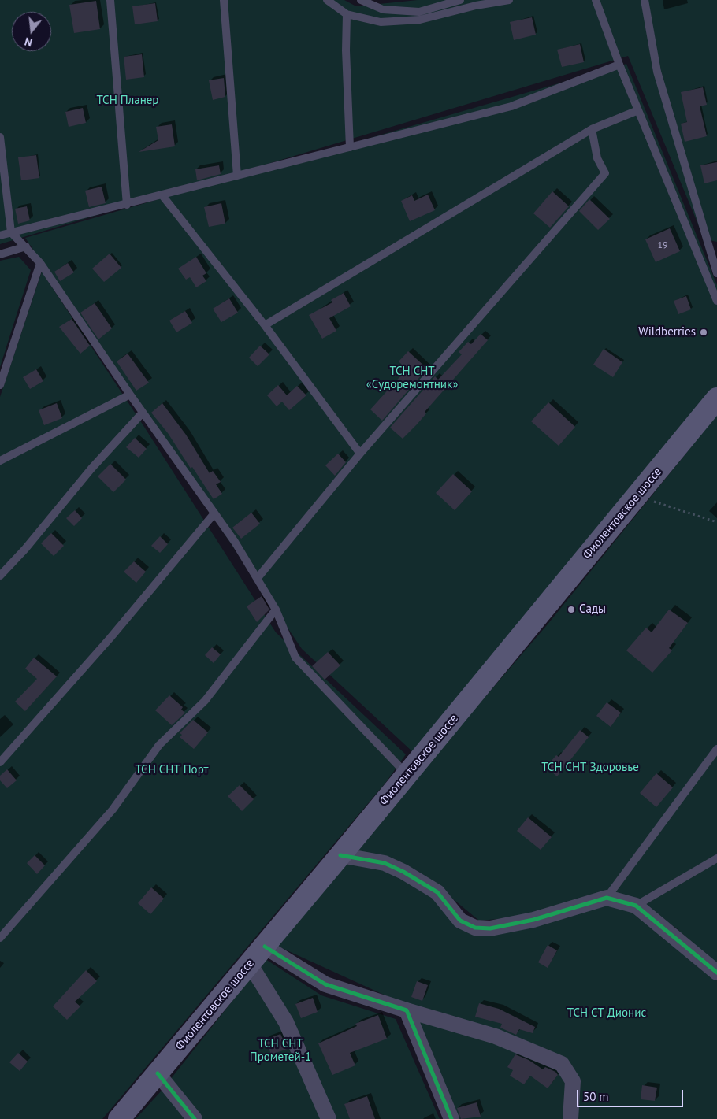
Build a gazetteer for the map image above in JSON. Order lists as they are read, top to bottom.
{
  "streets": {
    "main road": ["Фиолентовское шоссе"]
  },
  "parks": [
    "ТСН Планер",
    "ТСН СНТ «Судоремонтник»",
    "ТСН СНТ Здоровье",
    "ТСН СНТ Порт",
    "ТСН СТ Дионис",
    "ТСН СНТ Прометей-1"
  ],
  "places": ["Wildberries", "Сады"],
  "house_numbers": ["19"],
  "scale_bar": "50 m",
  "north": "bottom"
}
